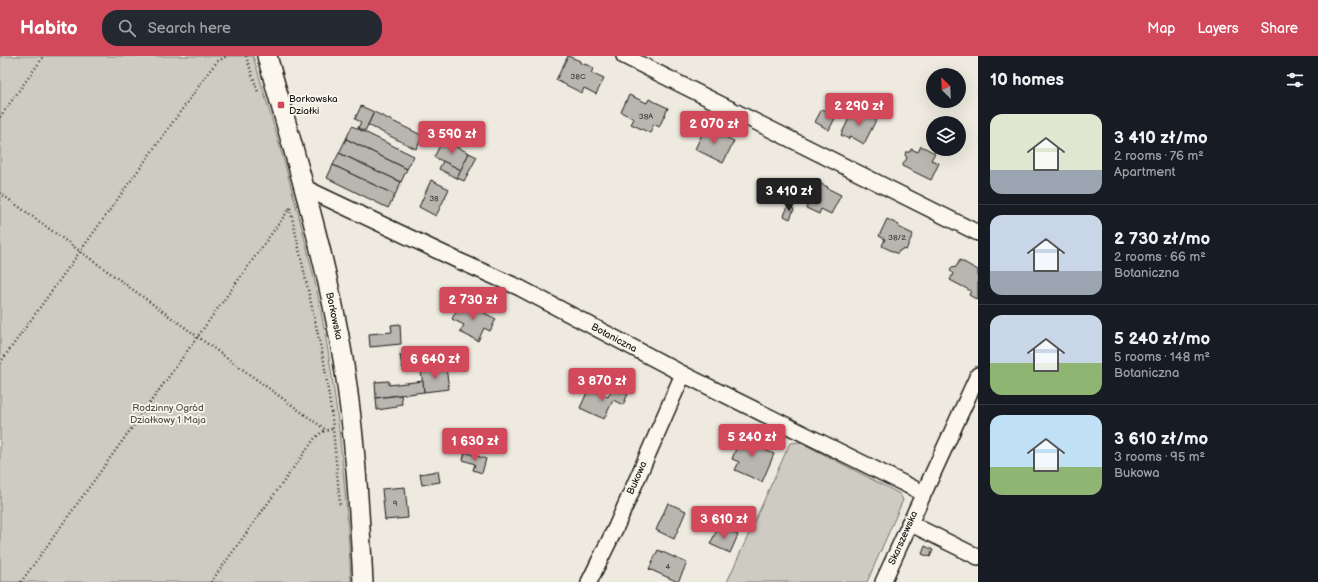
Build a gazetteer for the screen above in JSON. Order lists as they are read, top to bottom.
{
  "streets": {
    "street": [
      "Borkowska",
      "Botaniczna",
      "Bukowa",
      "Skarszewska"
    ]
  },
  "crossings": [
    ["Borkowska", "Botaniczna"],
    ["Botaniczna", "Bukowa"],
    ["Botaniczna", "Skarszewska"]
  ],
  "parks": ["Rodzinny Ogród Działkowy 1 Maja"],
  "places": {
    "transit": ["Borkowska Działki"]
  },
  "house_numbers": [
    "38C",
    "38A",
    "38",
    "38/2",
    "9",
    "4"
  ],
  "north": "top left",
  "page": {
    "header": "Habito",
    "search": "Search here",
    "nav": ["Map", "Layers", "Share"],
    "heading": "10 homes",
    "price": [
      "2 290 zł",
      "2 070 zł",
      "3 590 zł",
      "3 410 zł",
      "2 730 zł",
      "6 640 zł",
      "3 870 zł",
      "5 240 zł",
      "1 630 zł",
      "3 610 zł"
    ],
    "list": [
      {
        "name": "3 410 zł/mo",
        "note": "2 rooms · 76 m² · Apartment"
      },
      {
        "name": "2 730 zł/mo",
        "note": "2 rooms · 66 m² · Botaniczna"
      },
      {
        "name": "5 240 zł/mo",
        "note": "5 rooms · 148 m² · Botaniczna"
      },
      {
        "name": "3 610 zł/mo",
        "note": "3 rooms · 95 m² · Bukowa"
      }
    ]
  }
}
